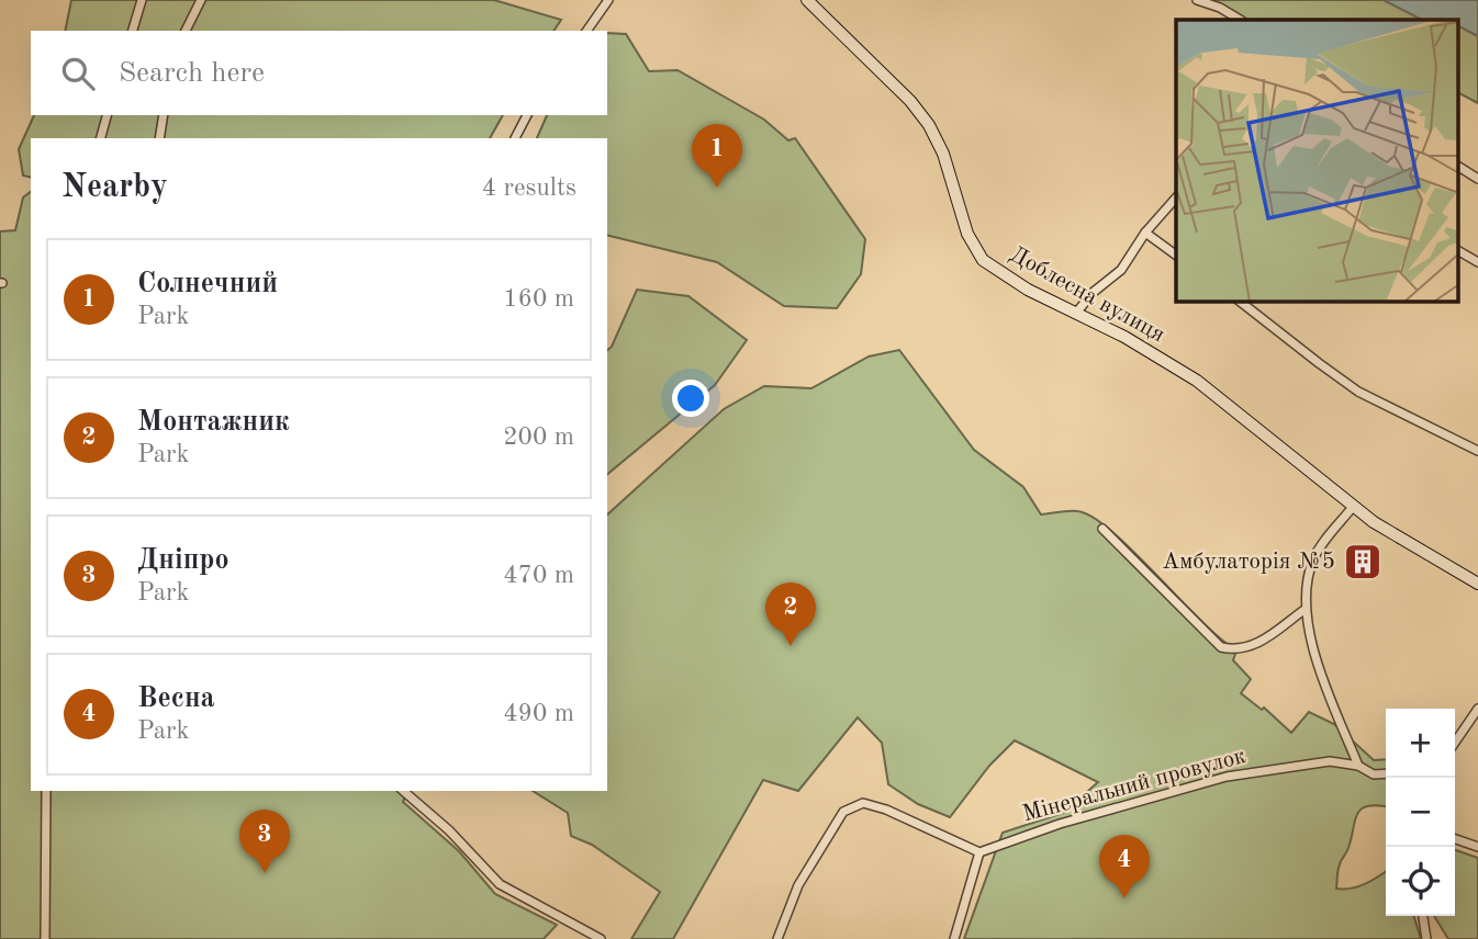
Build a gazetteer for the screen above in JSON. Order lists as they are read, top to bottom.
{
  "streets": {
    "street": ["Доблесна вулиця", "Мінеральний провулок"]
  },
  "places": {
    "building": ["Амбулаторія №5"]
  },
  "page": {
    "search": "Search here",
    "pins": [
      "1",
      "2",
      "3",
      "4"
    ],
    "heading": ["Nearby", "4 results"],
    "list": [
      {
        "mark": "1",
        "name": "Солнечний",
        "note": "Park",
        "value": "160 m"
      },
      {
        "mark": "2",
        "name": "Монтажник",
        "note": "Park",
        "value": "200 m"
      },
      {
        "mark": "3",
        "name": "Дніпро",
        "note": "Park",
        "value": "470 m"
      },
      {
        "mark": "4",
        "name": "Весна",
        "note": "Park",
        "value": "490 m"
      }
    ],
    "map_buttons": ["+", "−"]
  }
}
